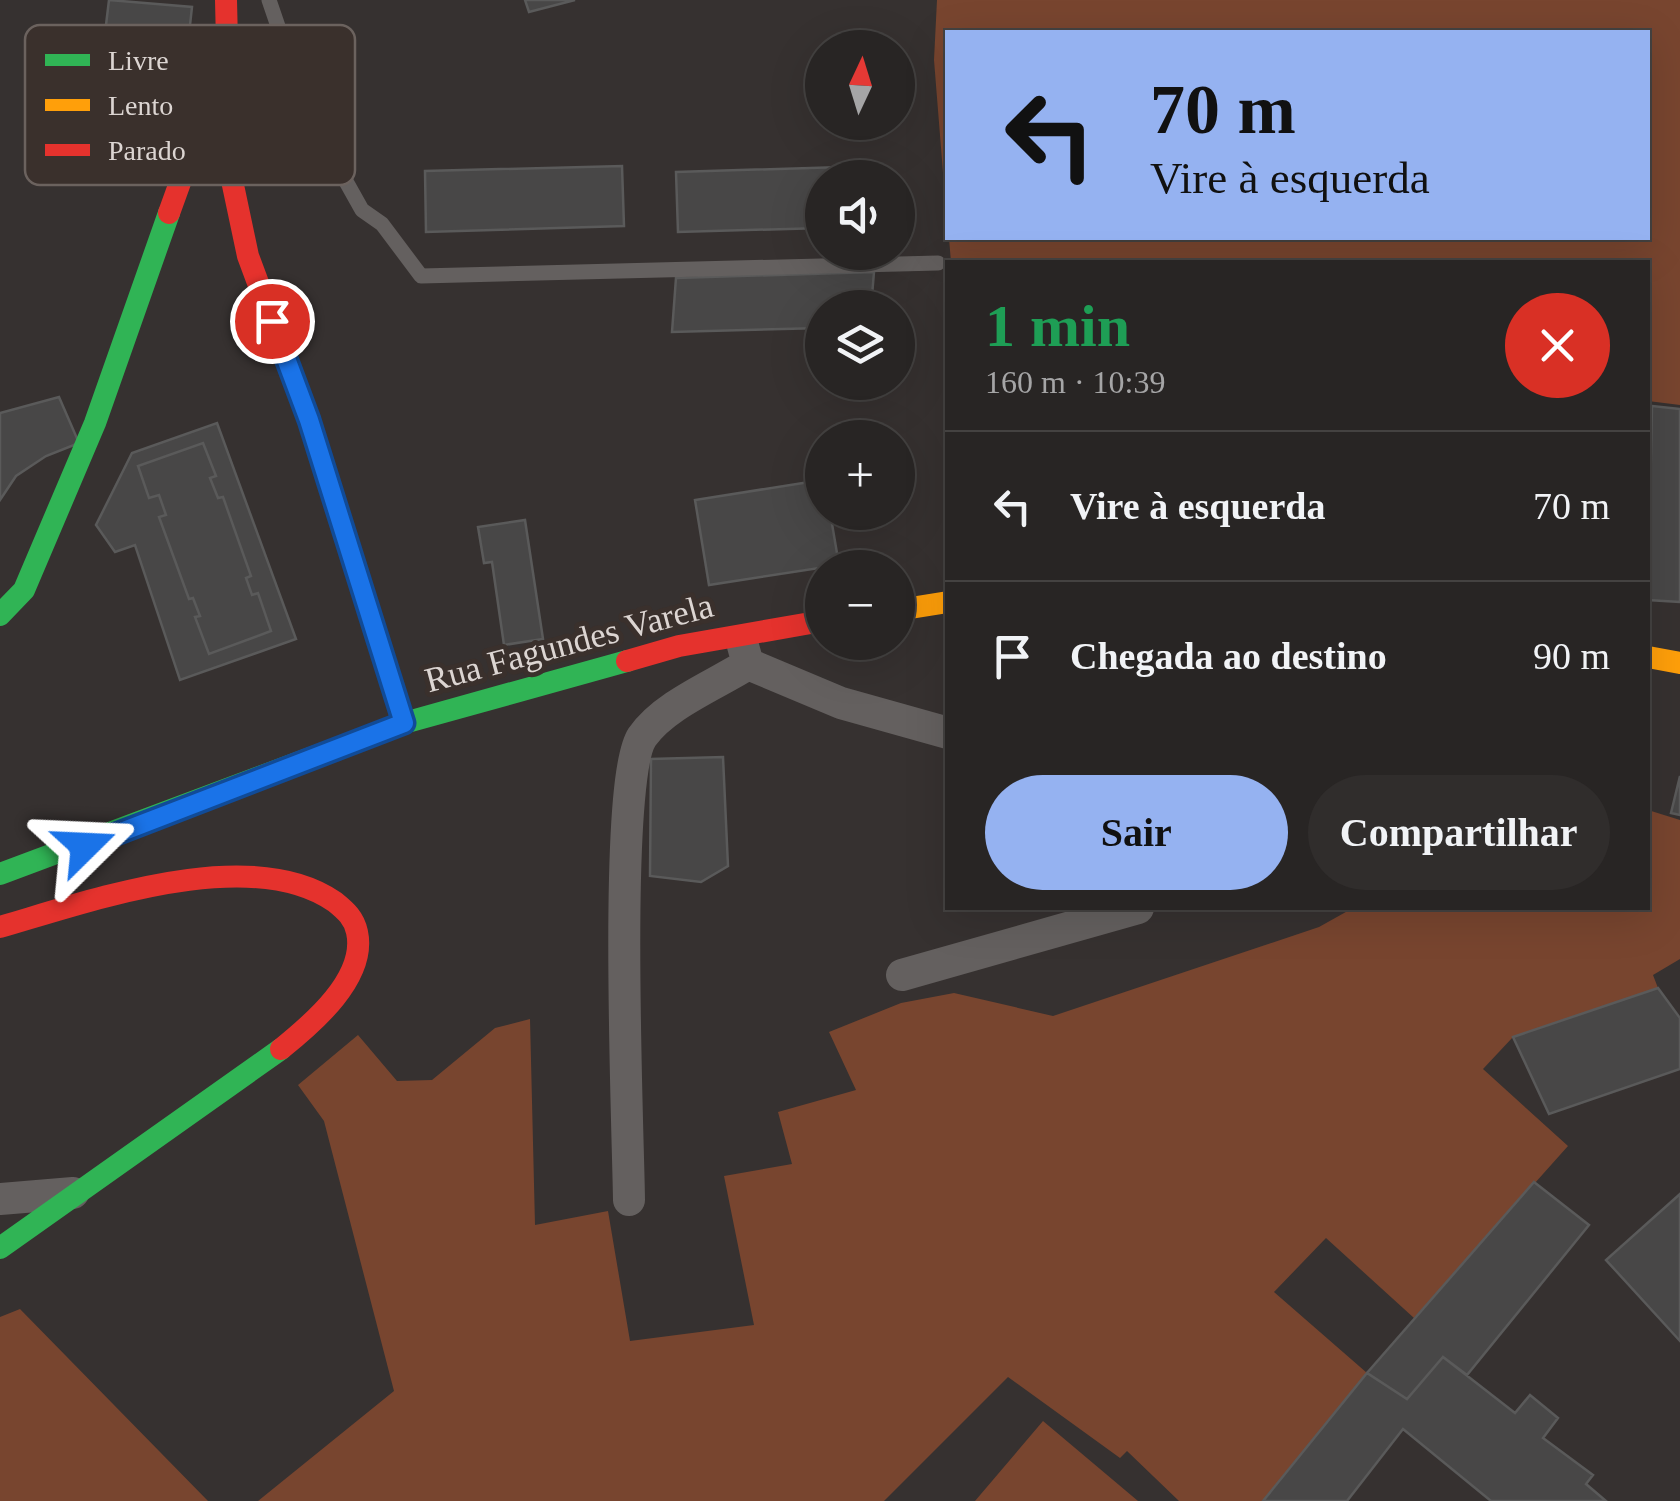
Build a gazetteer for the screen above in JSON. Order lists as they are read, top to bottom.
{
  "streets": {
    "street": ["Rua Fagundes Varela"]
  },
  "legend": ["Livre", "Lento", "Parado"],
  "north": "top",
  "page": {
    "map_buttons": ["+", "−"],
    "turn": ["70 m", "Vire à esquerda"],
    "heading": ["1 min", "160 m · 10:39"],
    "list": [
      {
        "name": "Vire à esquerda",
        "value": "70 m"
      },
      {
        "name": "Chegada ao destino",
        "value": "90 m"
      }
    ],
    "buttons": ["Sair", "Compartilhar"]
  }
}
